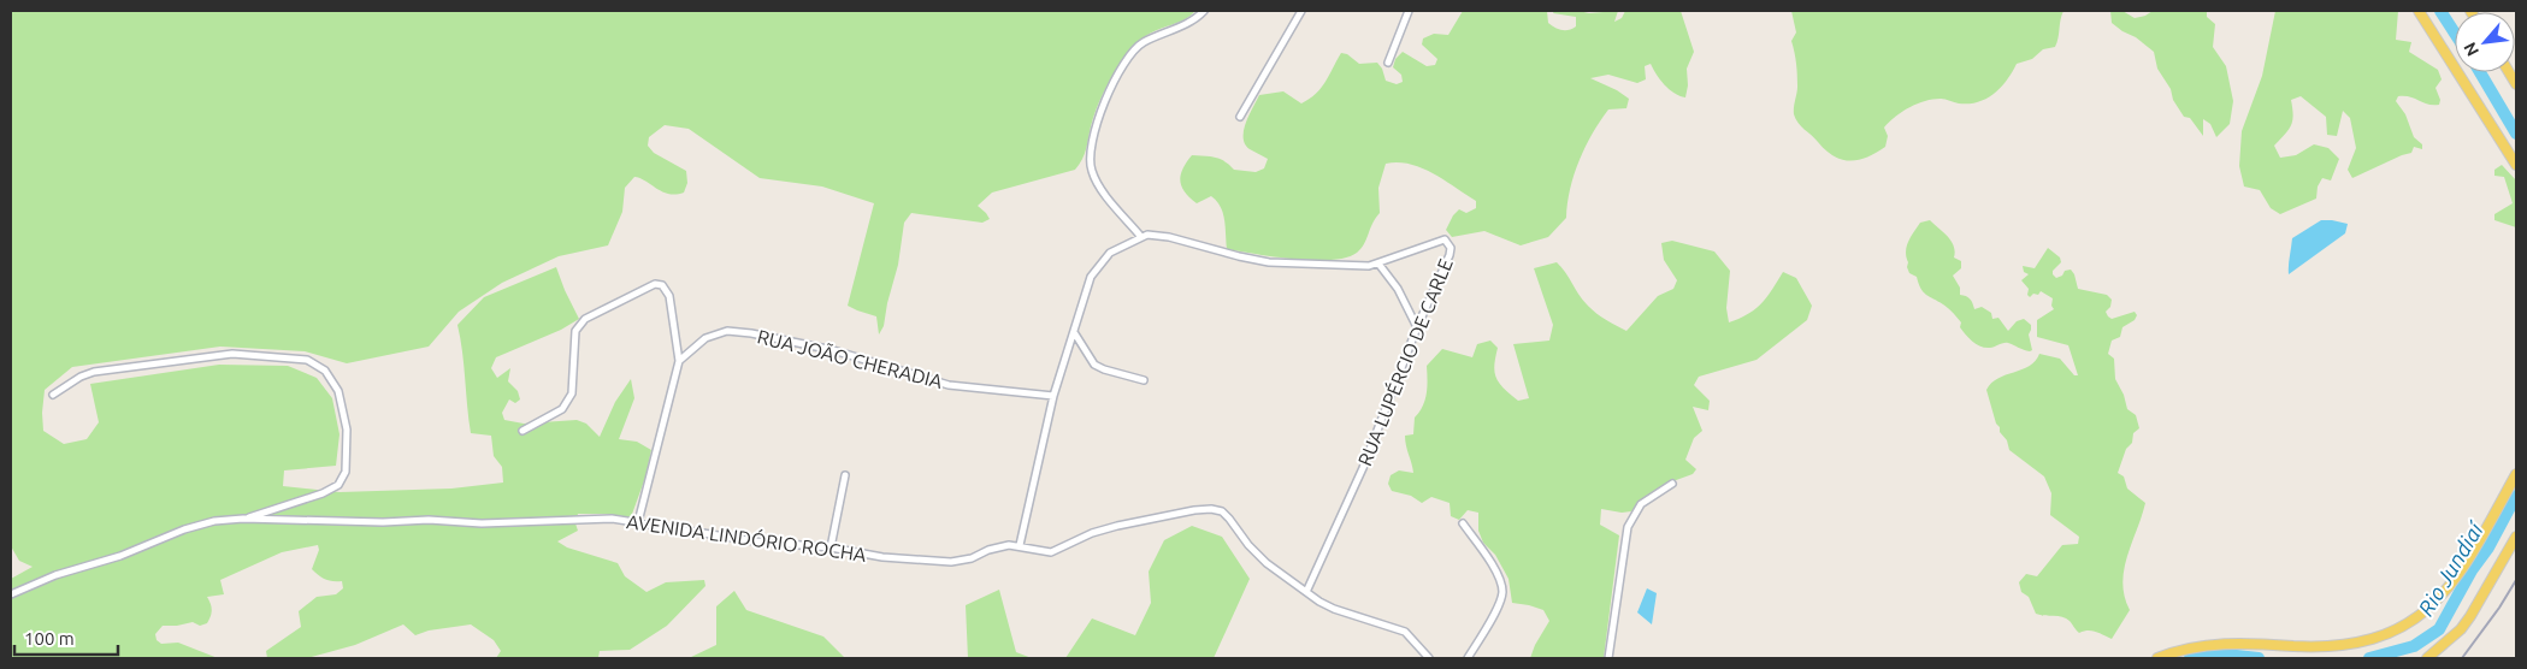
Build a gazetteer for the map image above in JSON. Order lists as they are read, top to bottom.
{
  "streets": {
    "street": ["RUA JOÃO CHERADIA", "RUA LUPÉRCIO DE CARLE", "AVENIDA LINDÓRIO ROCHA"]
  },
  "crossings": [
    ["RUA JOÃO CHERADIA", "RUA LUPÉRCIO DE CARLE"],
    ["RUA LUPÉRCIO DE CARLE", "AVENIDA LINDÓRIO ROCHA"]
  ],
  "water": ["Rio Jundiaí"],
  "scale_bar": "100 m",
  "north": "bottom left"
}
